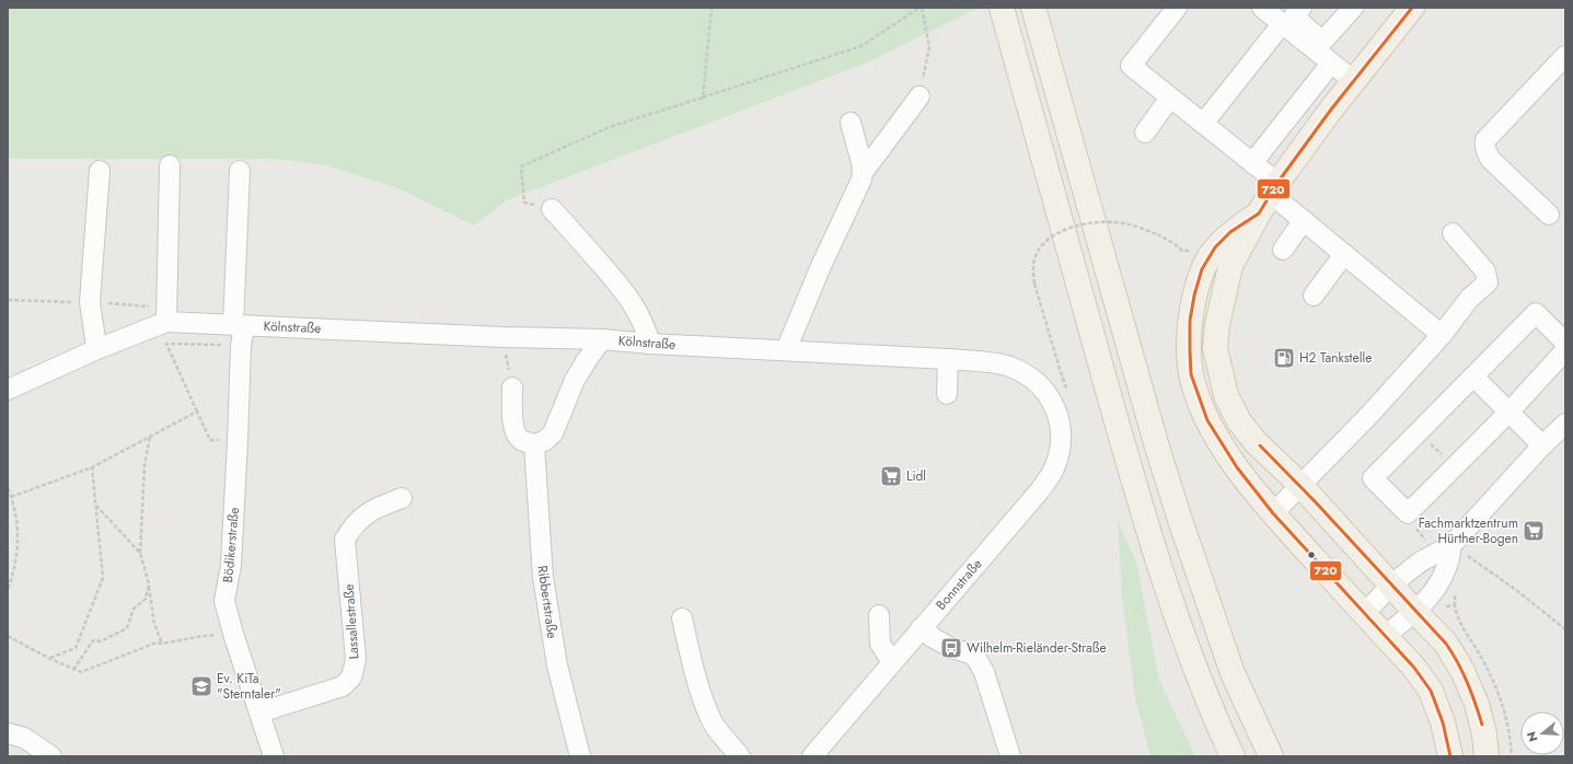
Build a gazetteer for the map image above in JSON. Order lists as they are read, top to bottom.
{
  "streets": {
    "street": [
      "Kölnstraße",
      "Bödikerstraße",
      "Bonnstraße",
      "Ribbertstraße",
      "Lassallestraße"
    ]
  },
  "crossings": [
    ["Kölnstraße", "Bödikerstraße"],
    ["Kölnstraße", "Bonnstraße"],
    ["Bödikerstraße", "Lassallestraße"]
  ],
  "places": {
    "fuel station": ["H2 Tankstelle"],
    "supermarket": ["Lidl", "Fachmarktzentrum Hürther-Bogen"],
    "bus stop": ["Wilhelm-Rieländer-Straße"],
    "school or university": ["Ev. KiTa \"Sterntaler\""]
  },
  "lines": ["transit line 720"],
  "north": "left"
}
